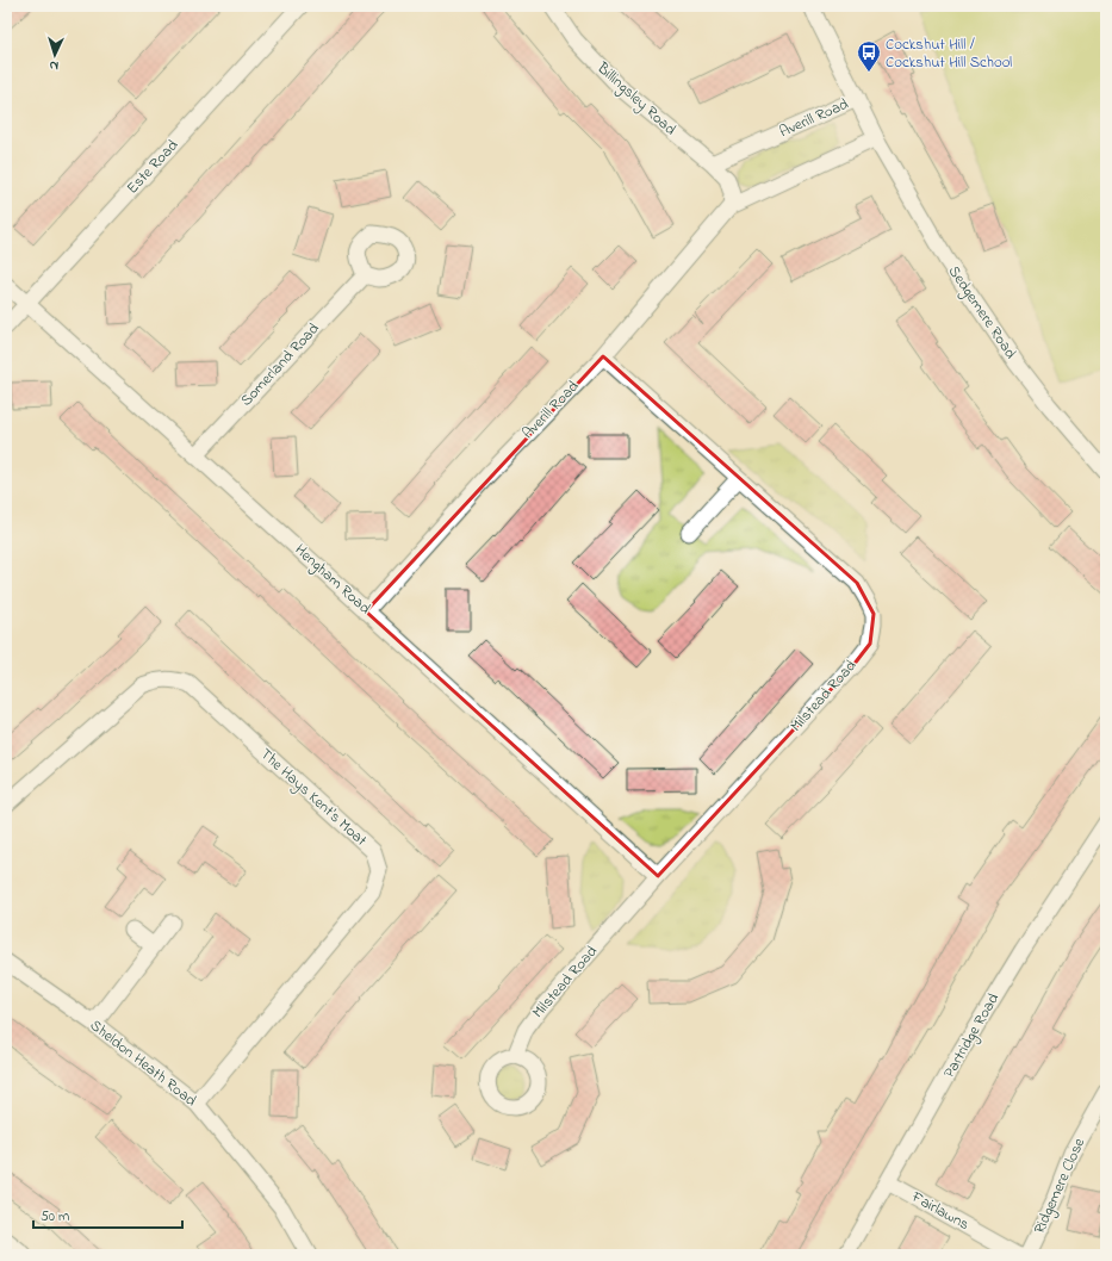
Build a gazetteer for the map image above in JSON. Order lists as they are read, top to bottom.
{
  "streets": {
    "street": [
      "Billingsley Road",
      "Averill Road",
      "Este Road",
      "Sedgemere Road",
      "Somerland Road",
      "Hengham Road",
      "Milstead Road",
      "The Hays Kent's Moat",
      "Partridge Road",
      "Sheldon Heath Road",
      "Ridgemere Close",
      "Fairlawns"
    ]
  },
  "crossings": [
    ["Billingsley Road", "Averill Road"],
    ["Averill Road", "Sedgemere Road"],
    ["Averill Road", "Hengham Road"],
    ["Averill Road", "Milstead Road"],
    ["Este Road", "Hengham Road"],
    ["Somerland Road", "Hengham Road"],
    ["Hengham Road", "Milstead Road"],
    ["The Hays Kent's Moat", "Sheldon Heath Road"],
    ["Partridge Road", "Fairlawns"]
  ],
  "places": {
    "bus stop": ["Cockshut Hill / Cockshut Hill School"]
  },
  "scale_bar": "50 m",
  "north": "bottom"
}
